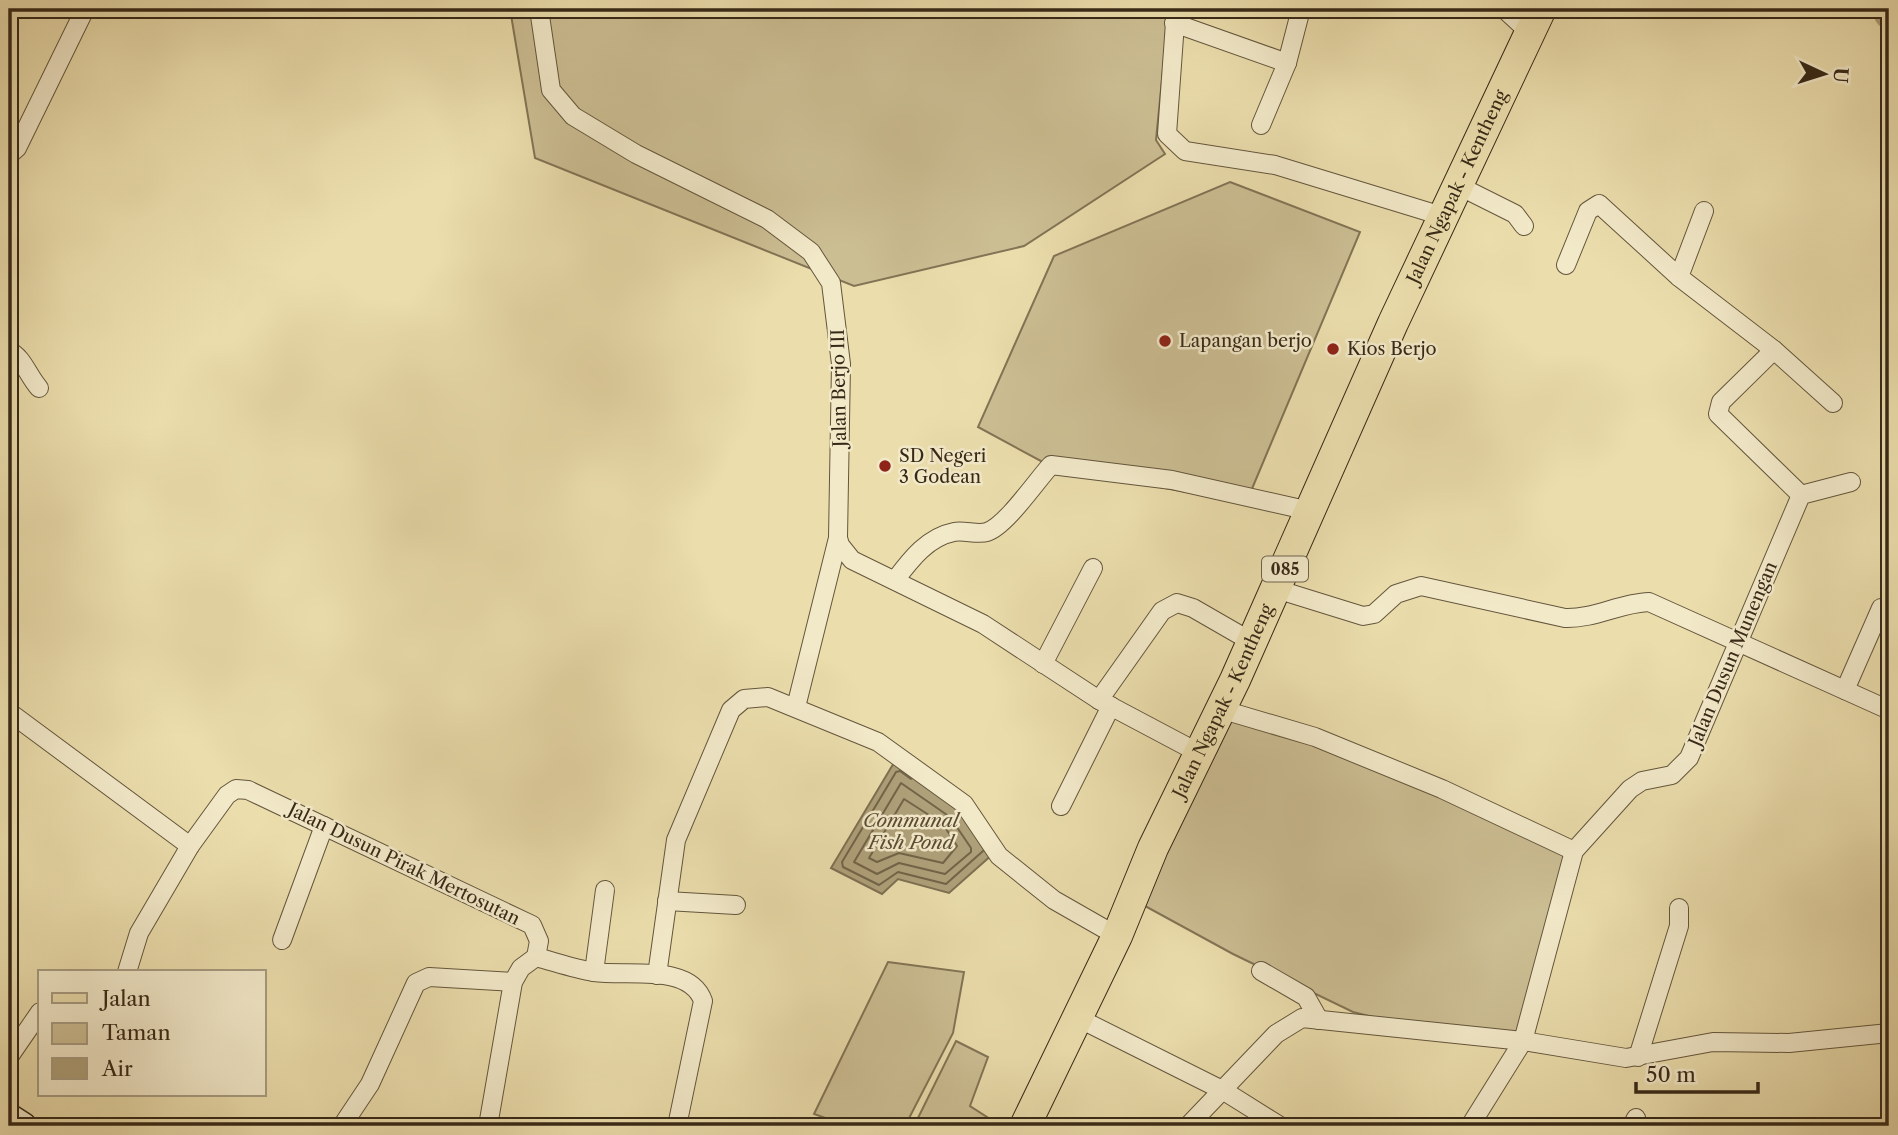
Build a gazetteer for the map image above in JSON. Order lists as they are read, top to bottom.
{
  "streets": {
    "main road": ["Jalan Ngapak - Kentheng", "085"],
    "street": ["Jalan Berjo III", "Jalan Dusun Munengan", "Jalan Dusun Pirak Mertosutan"]
  },
  "water": ["Communal Fish Pond"],
  "places": ["Lapangan berjo", "Kios Berjo", "SD Negeri 3 Godean"],
  "legend": ["Jalan", "Taman", "Air"],
  "scale_bar": "50 m",
  "north": "right"
}
